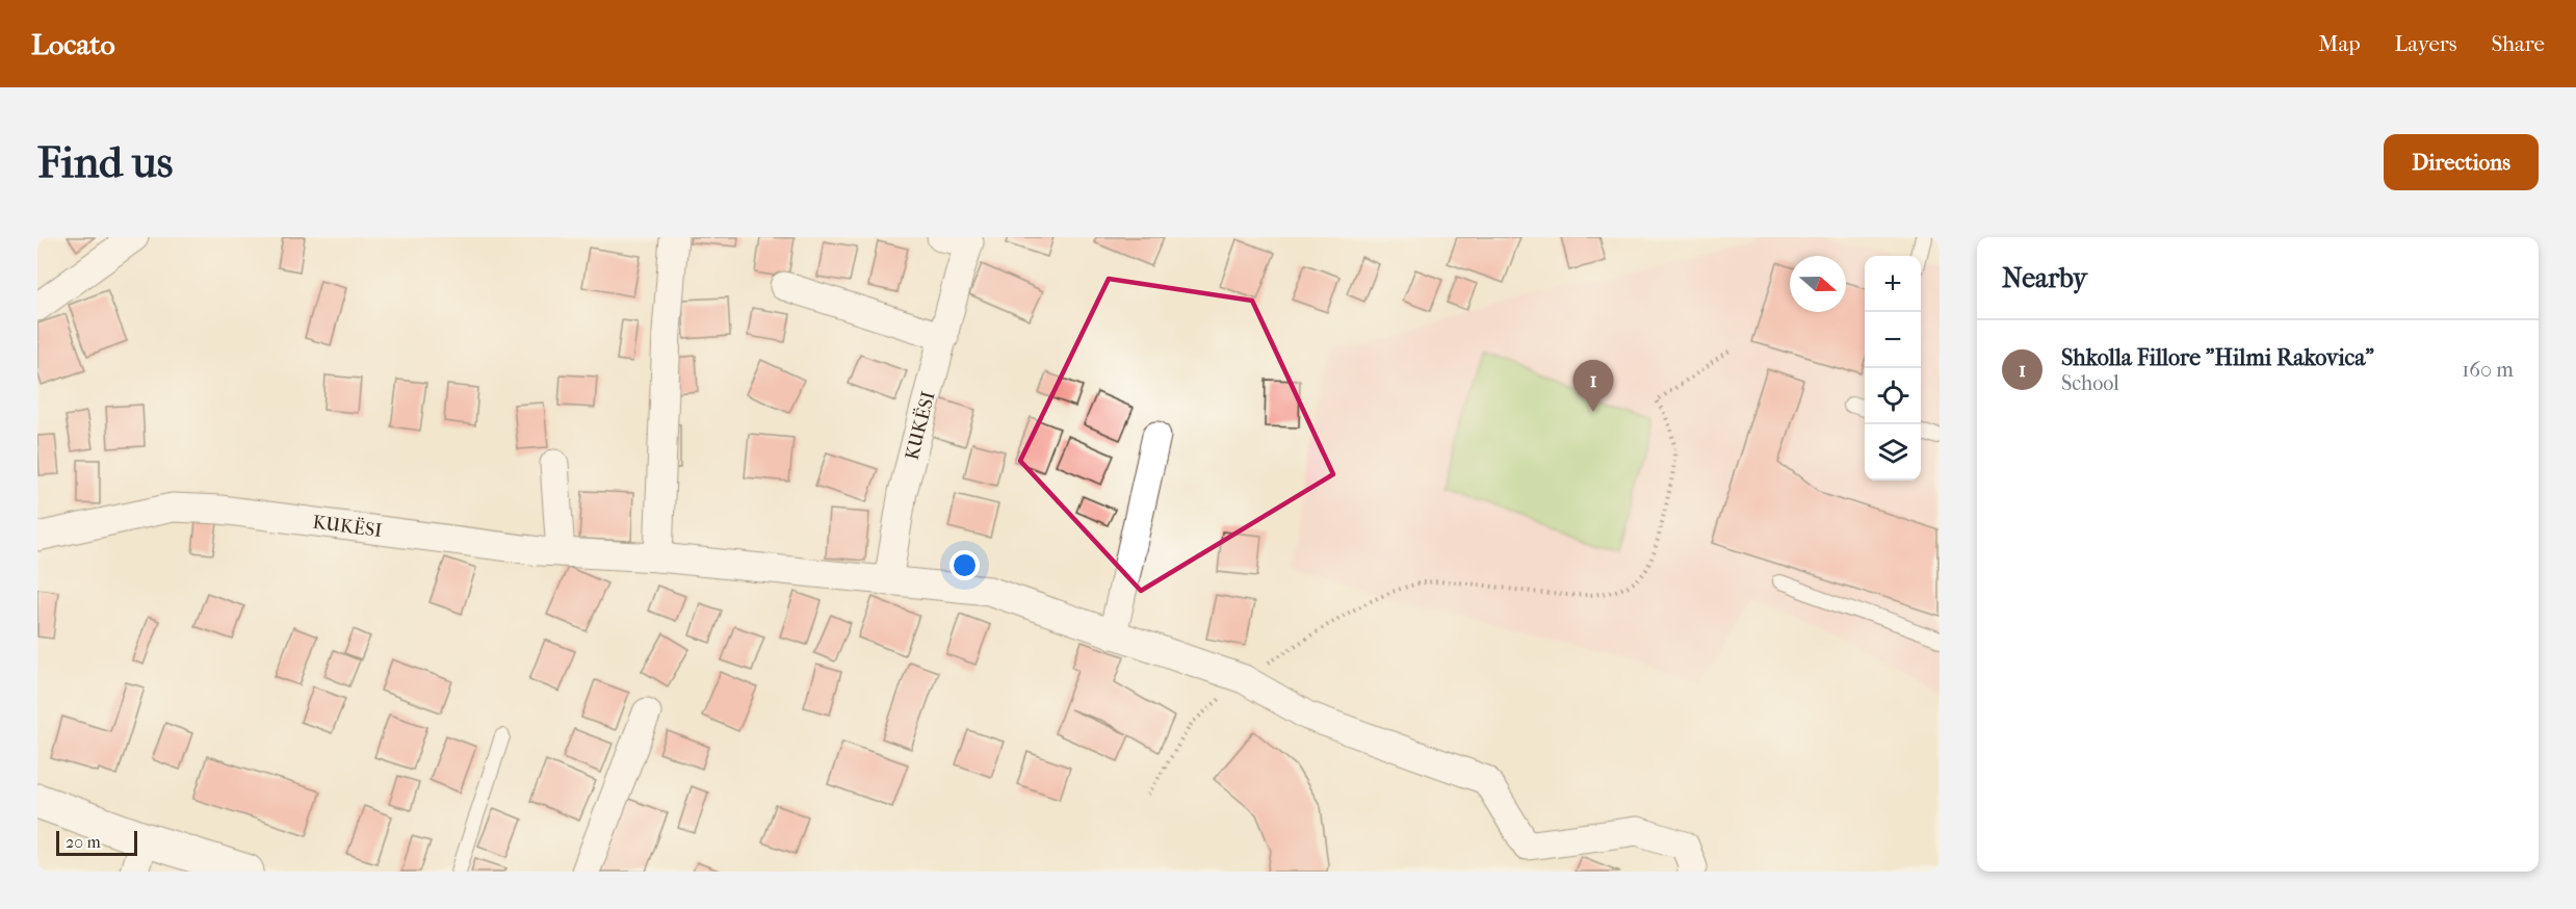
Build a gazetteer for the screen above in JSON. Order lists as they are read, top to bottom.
{
  "streets": {
    "street": ["KUKËSI"]
  },
  "scale_bar": "20 m",
  "north": "right",
  "page": {
    "header": "Locato",
    "nav": ["Map", "Layers", "Share"],
    "buttons": "Directions",
    "title": "Find us",
    "heading": "Nearby",
    "map_buttons": ["+", "−"],
    "list": [
      {
        "mark": "1",
        "name": "Shkolla Fillore \"Hilmi Rakovica\"",
        "note": "School",
        "value": "160 m"
      }
    ],
    "pins": "1",
    "scale": "20 m"
  }
}
